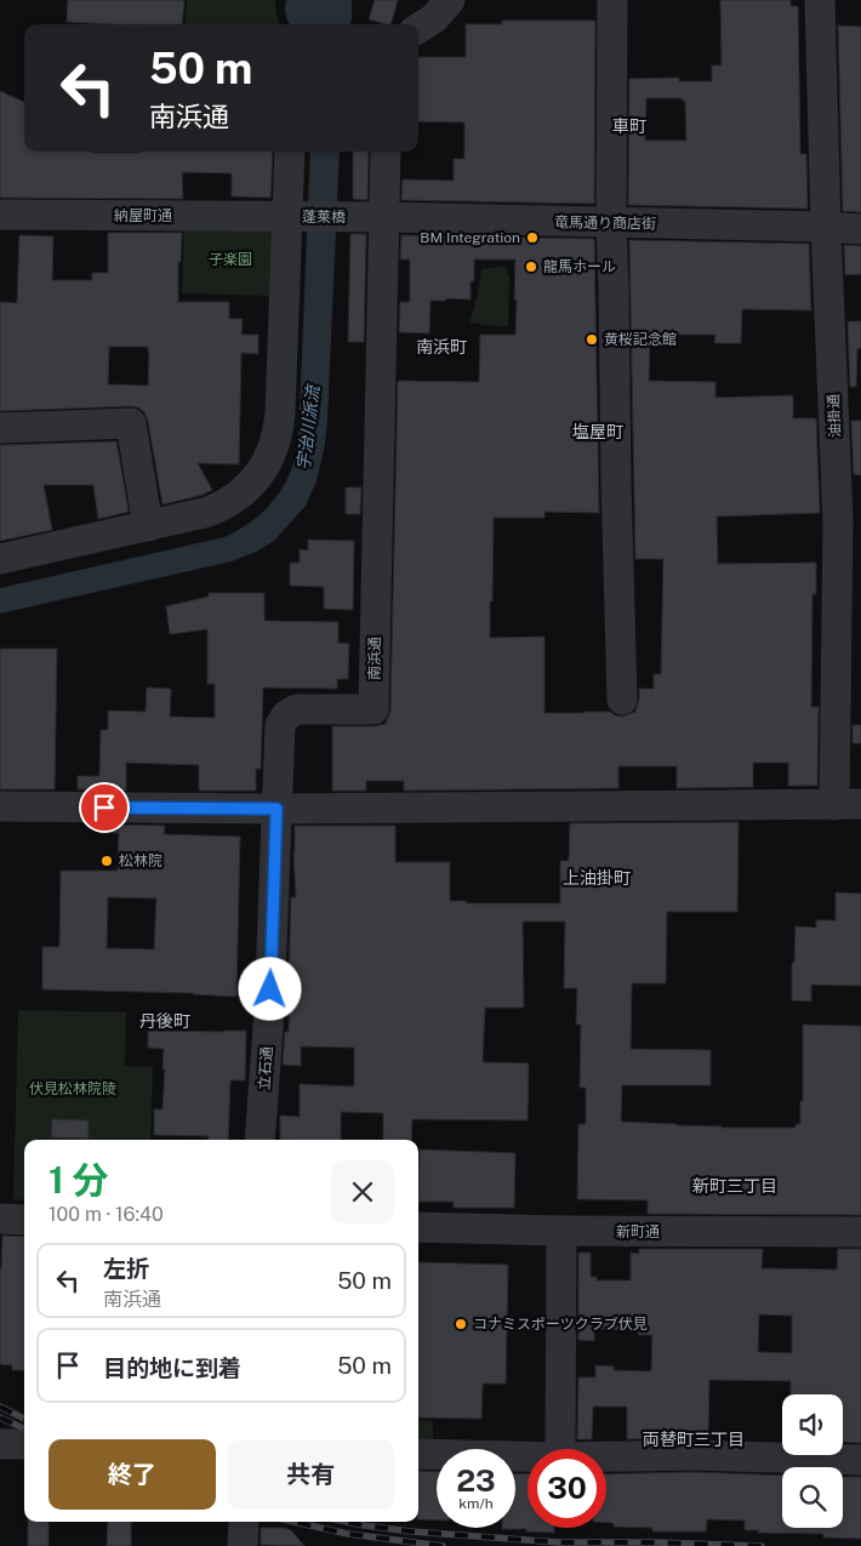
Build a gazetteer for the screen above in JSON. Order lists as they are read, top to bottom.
{
  "streets": {
    "street": [
      "納屋町通",
      "蓬莱橋",
      "竜馬通り商店街",
      "油掛通",
      "南浜通",
      "立石通",
      "新町通"
    ]
  },
  "crossings": [
    ["納屋町通", "蓬莱橋"],
    ["蓬莱橋", "竜馬通り商店街"],
    ["蓬莱橋", "南浜通"],
    ["竜馬通り商店街", "油掛通"],
    ["竜馬通り商店街", "南浜通"],
    ["南浜通", "立石通"]
  ],
  "districts": [
    "車町",
    "南浜町",
    "塩屋町",
    "上油掛町",
    "丹後町",
    "新町三丁目",
    "両替町三丁目"
  ],
  "water": ["宇治川派流"],
  "parks": ["子楽園", "伏見松林院陵"],
  "places": [
    "BM Integration",
    "龍馬ホール",
    "黄桜記念館",
    "松林院",
    "コナミスポーツクラブ伏見"
  ],
  "page": {
    "turn": ["50 m", "南浜通"],
    "heading": ["1 分", "100 m · 16:40"],
    "list": [
      {
        "name": "左折",
        "note": "南浜通",
        "value": "50 m"
      },
      {
        "name": "目的地に到着",
        "value": "50 m"
      }
    ],
    "buttons": ["終了", "共有"],
    "speed": "23 km/h",
    "limit": "30"
  }
}
